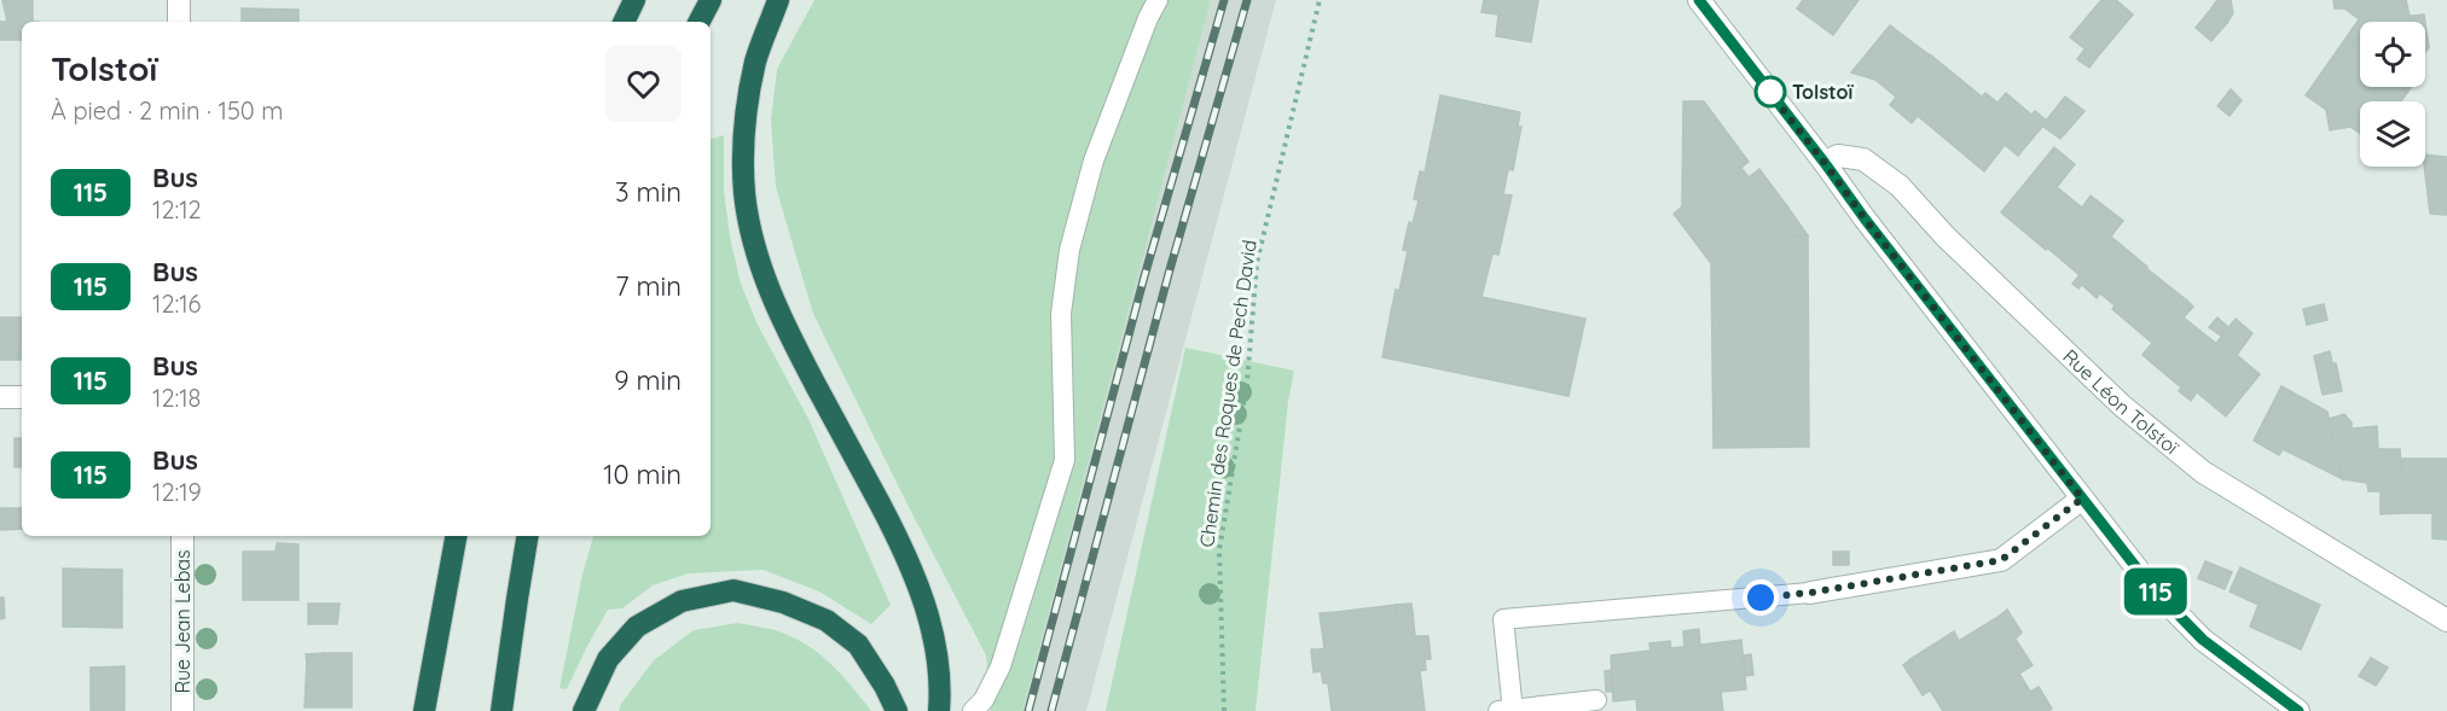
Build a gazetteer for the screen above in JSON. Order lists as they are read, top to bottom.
{
  "streets": {
    "street": ["Rue Léon Tolstoï", "Rue Jean Lebas"],
    "path": ["Chemin des Roques de Pech David"]
  },
  "places": ["Tolstoï"],
  "lines": ["bus line 115"],
  "page": {
    "on_map": "115",
    "heading": ["Tolstoï", "À pied · 2 min · 150 m"],
    "list": [
      {
        "mark": "115",
        "name": "Bus",
        "note": "12:12",
        "value": "3 min"
      },
      {
        "mark": "115",
        "name": "Bus",
        "note": "12:16",
        "value": "7 min"
      },
      {
        "mark": "115",
        "name": "Bus",
        "note": "12:18",
        "value": "9 min"
      },
      {
        "mark": "115",
        "name": "Bus",
        "note": "12:19",
        "value": "10 min"
      }
    ]
  }
}
